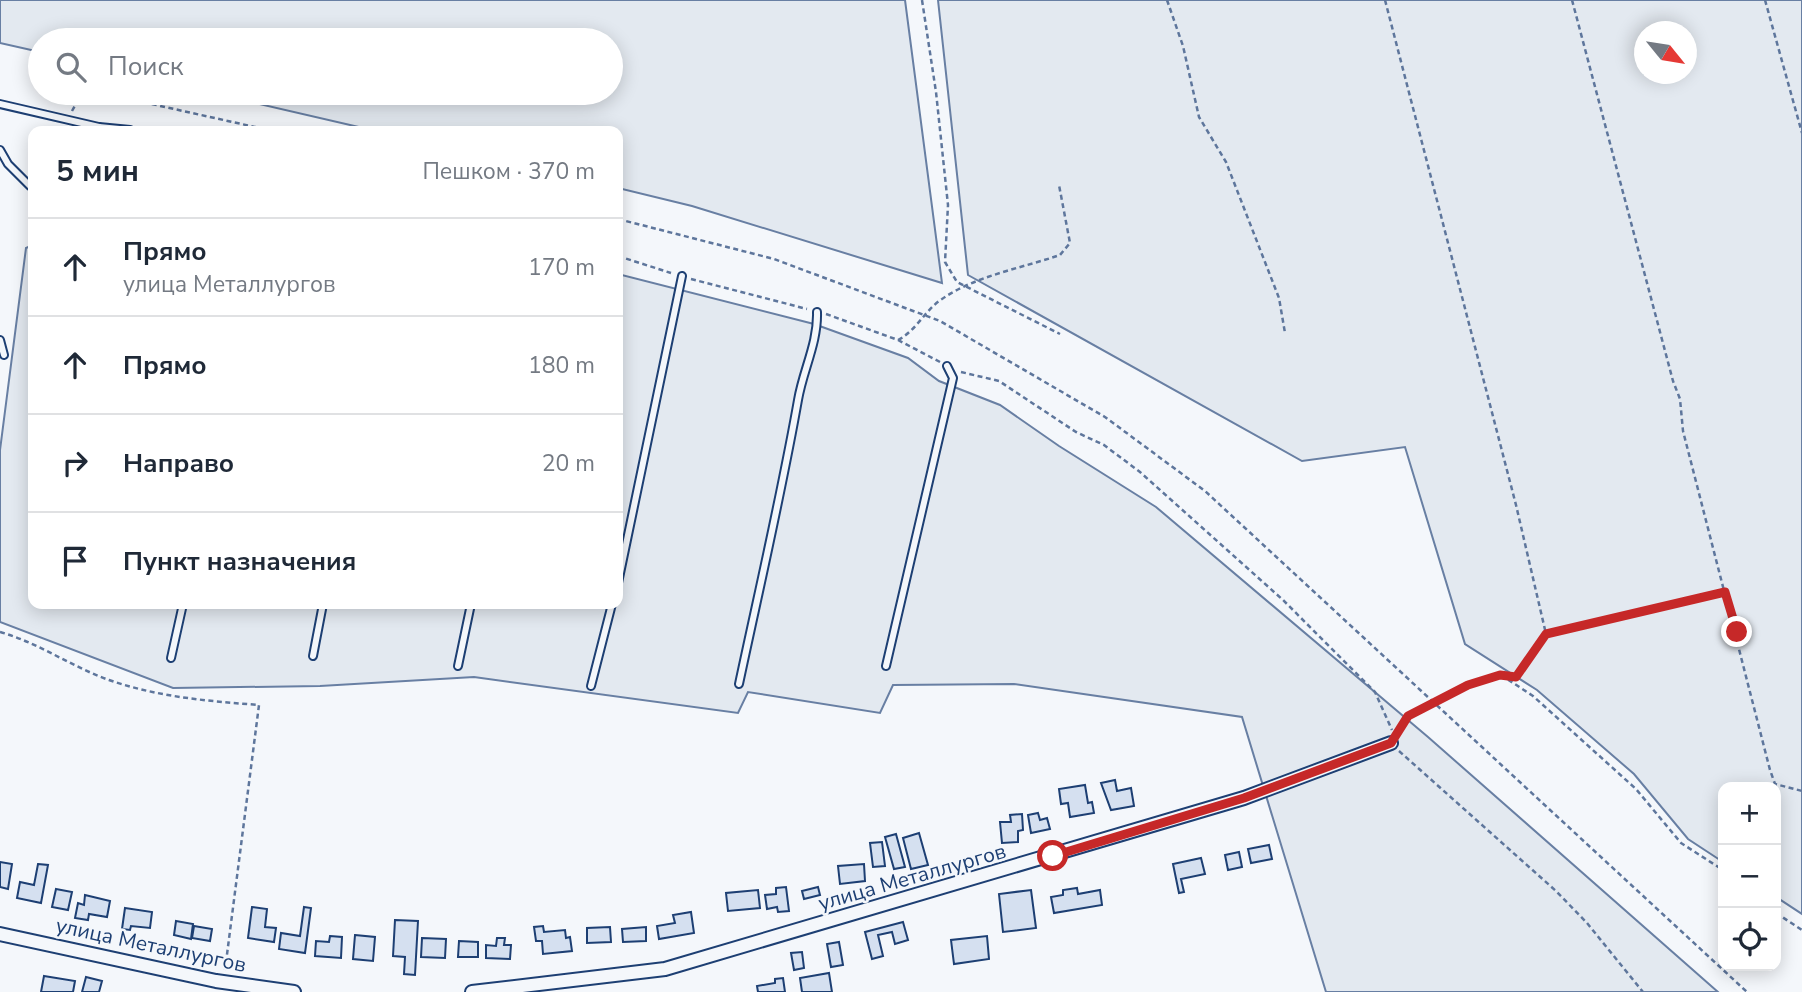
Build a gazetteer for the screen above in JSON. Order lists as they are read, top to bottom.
{
  "streets": {
    "street": ["улица Металлургов"]
  },
  "north": "bottom right",
  "page": {
    "search": "Поиск",
    "heading": ["5 мин", "Пешком · 370 m"],
    "list": [
      ["Прямо", "улица Металлургов", "170 m"],
      ["Прямо", "180 m"],
      ["Направо", "20 m"],
      "Пункт назначения"
    ],
    "map_buttons": ["+", "−"]
  }
}
